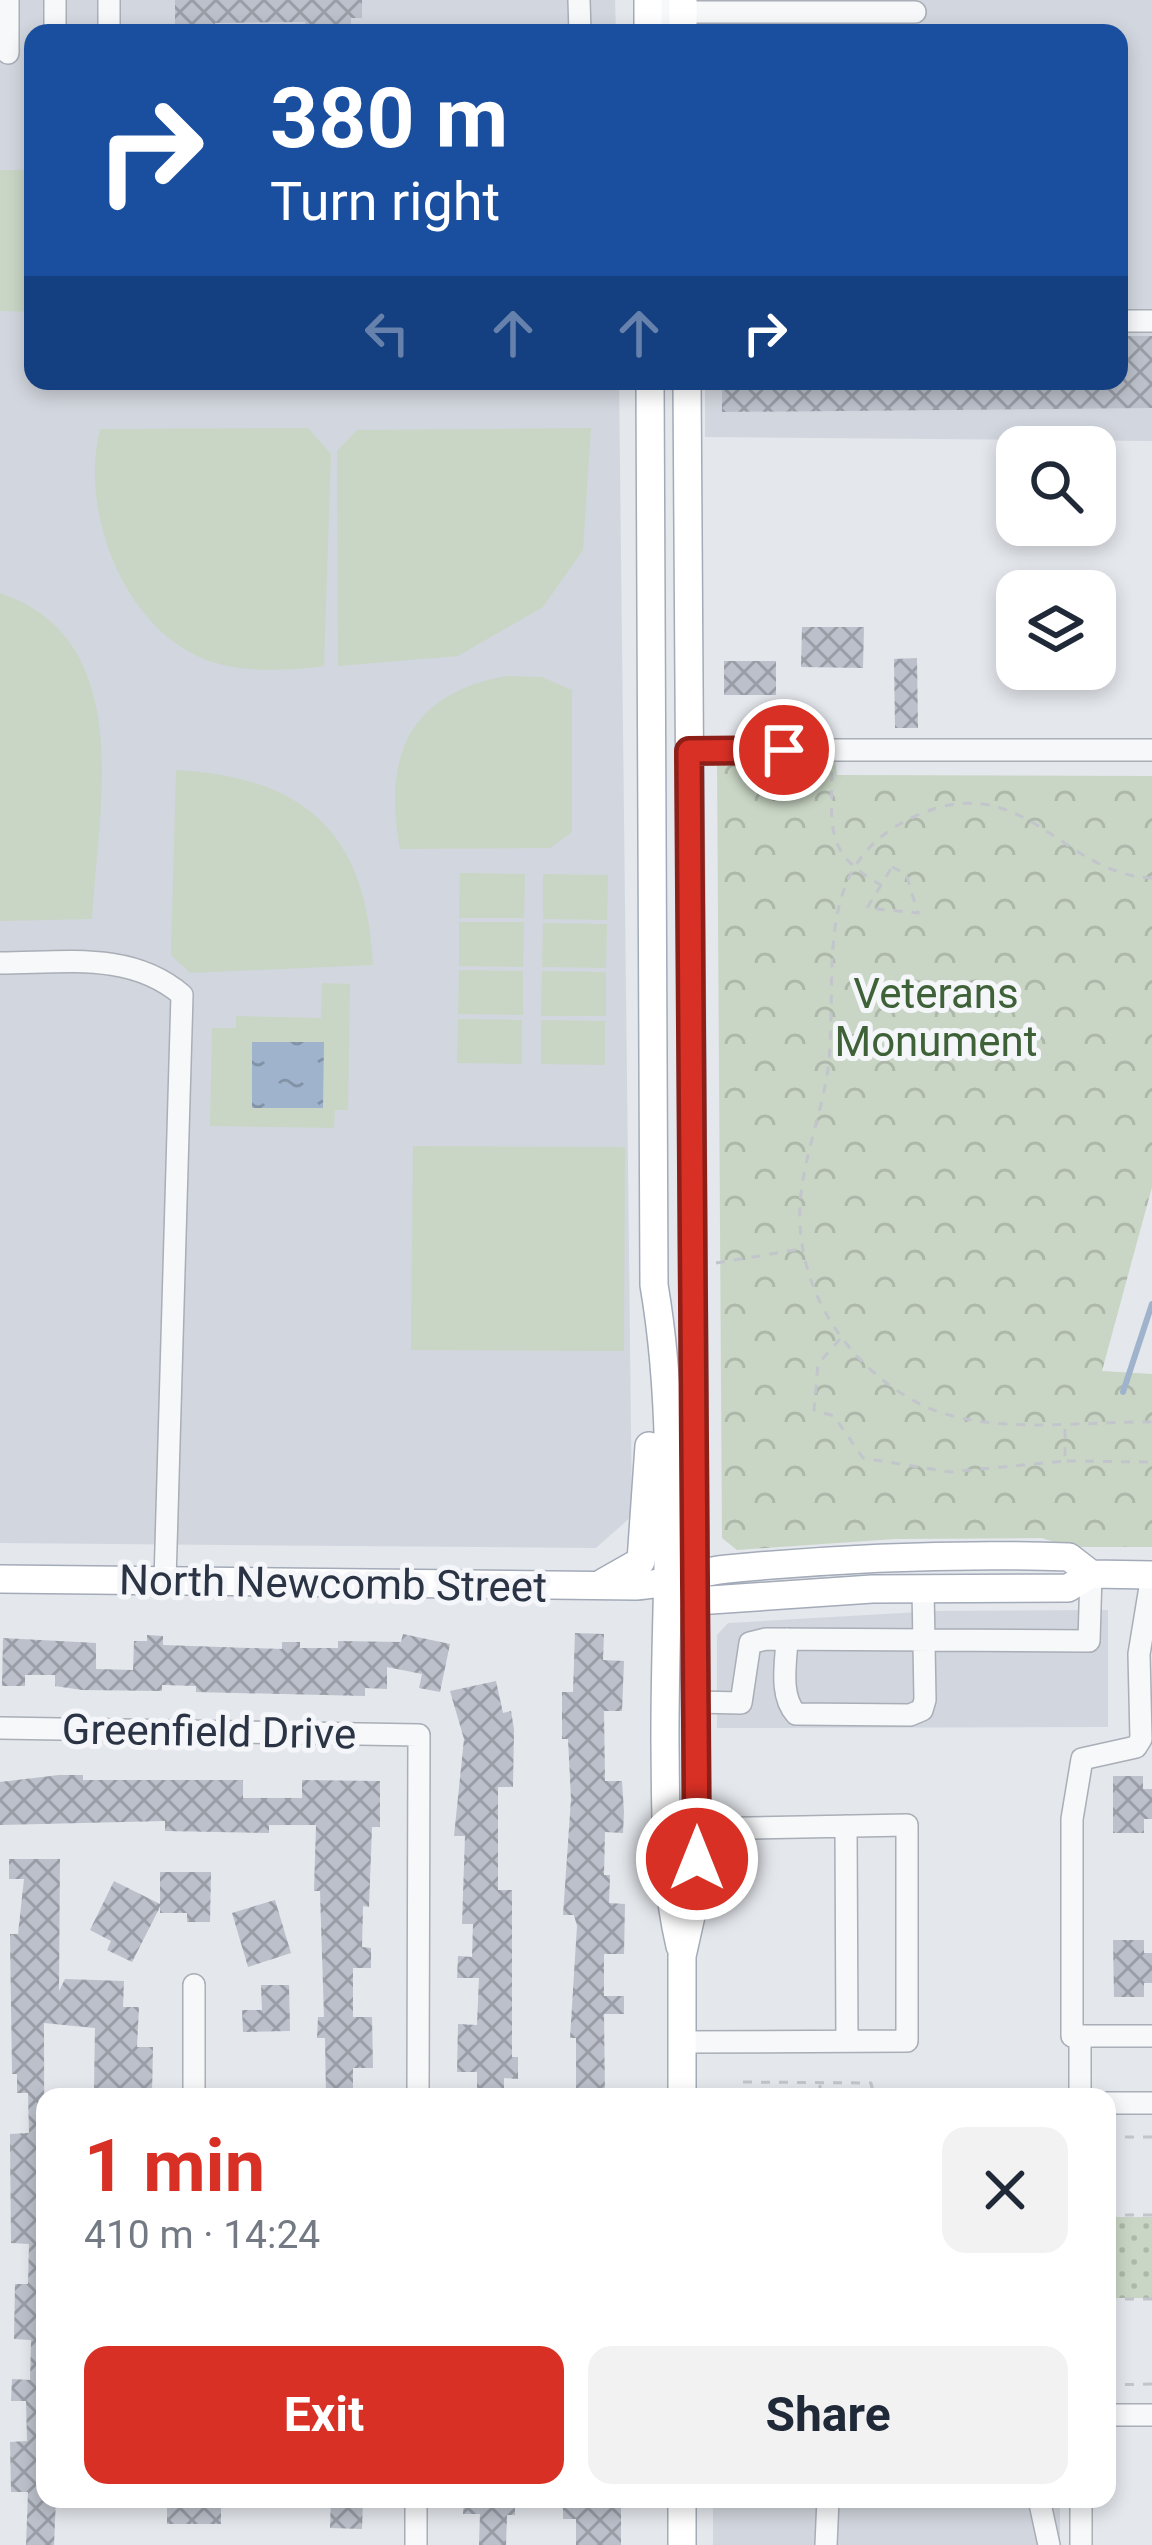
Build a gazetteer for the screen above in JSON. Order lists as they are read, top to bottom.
{
  "streets": {
    "main road": ["North Newcomb Street"],
    "street": ["Greenfield Drive"]
  },
  "parks": ["Veterans Monument"],
  "page": {
    "turn": ["380 m", "Turn right"],
    "heading": ["1 min", "410 m · 14:24"],
    "buttons": ["Exit", "Share"]
  }
}
